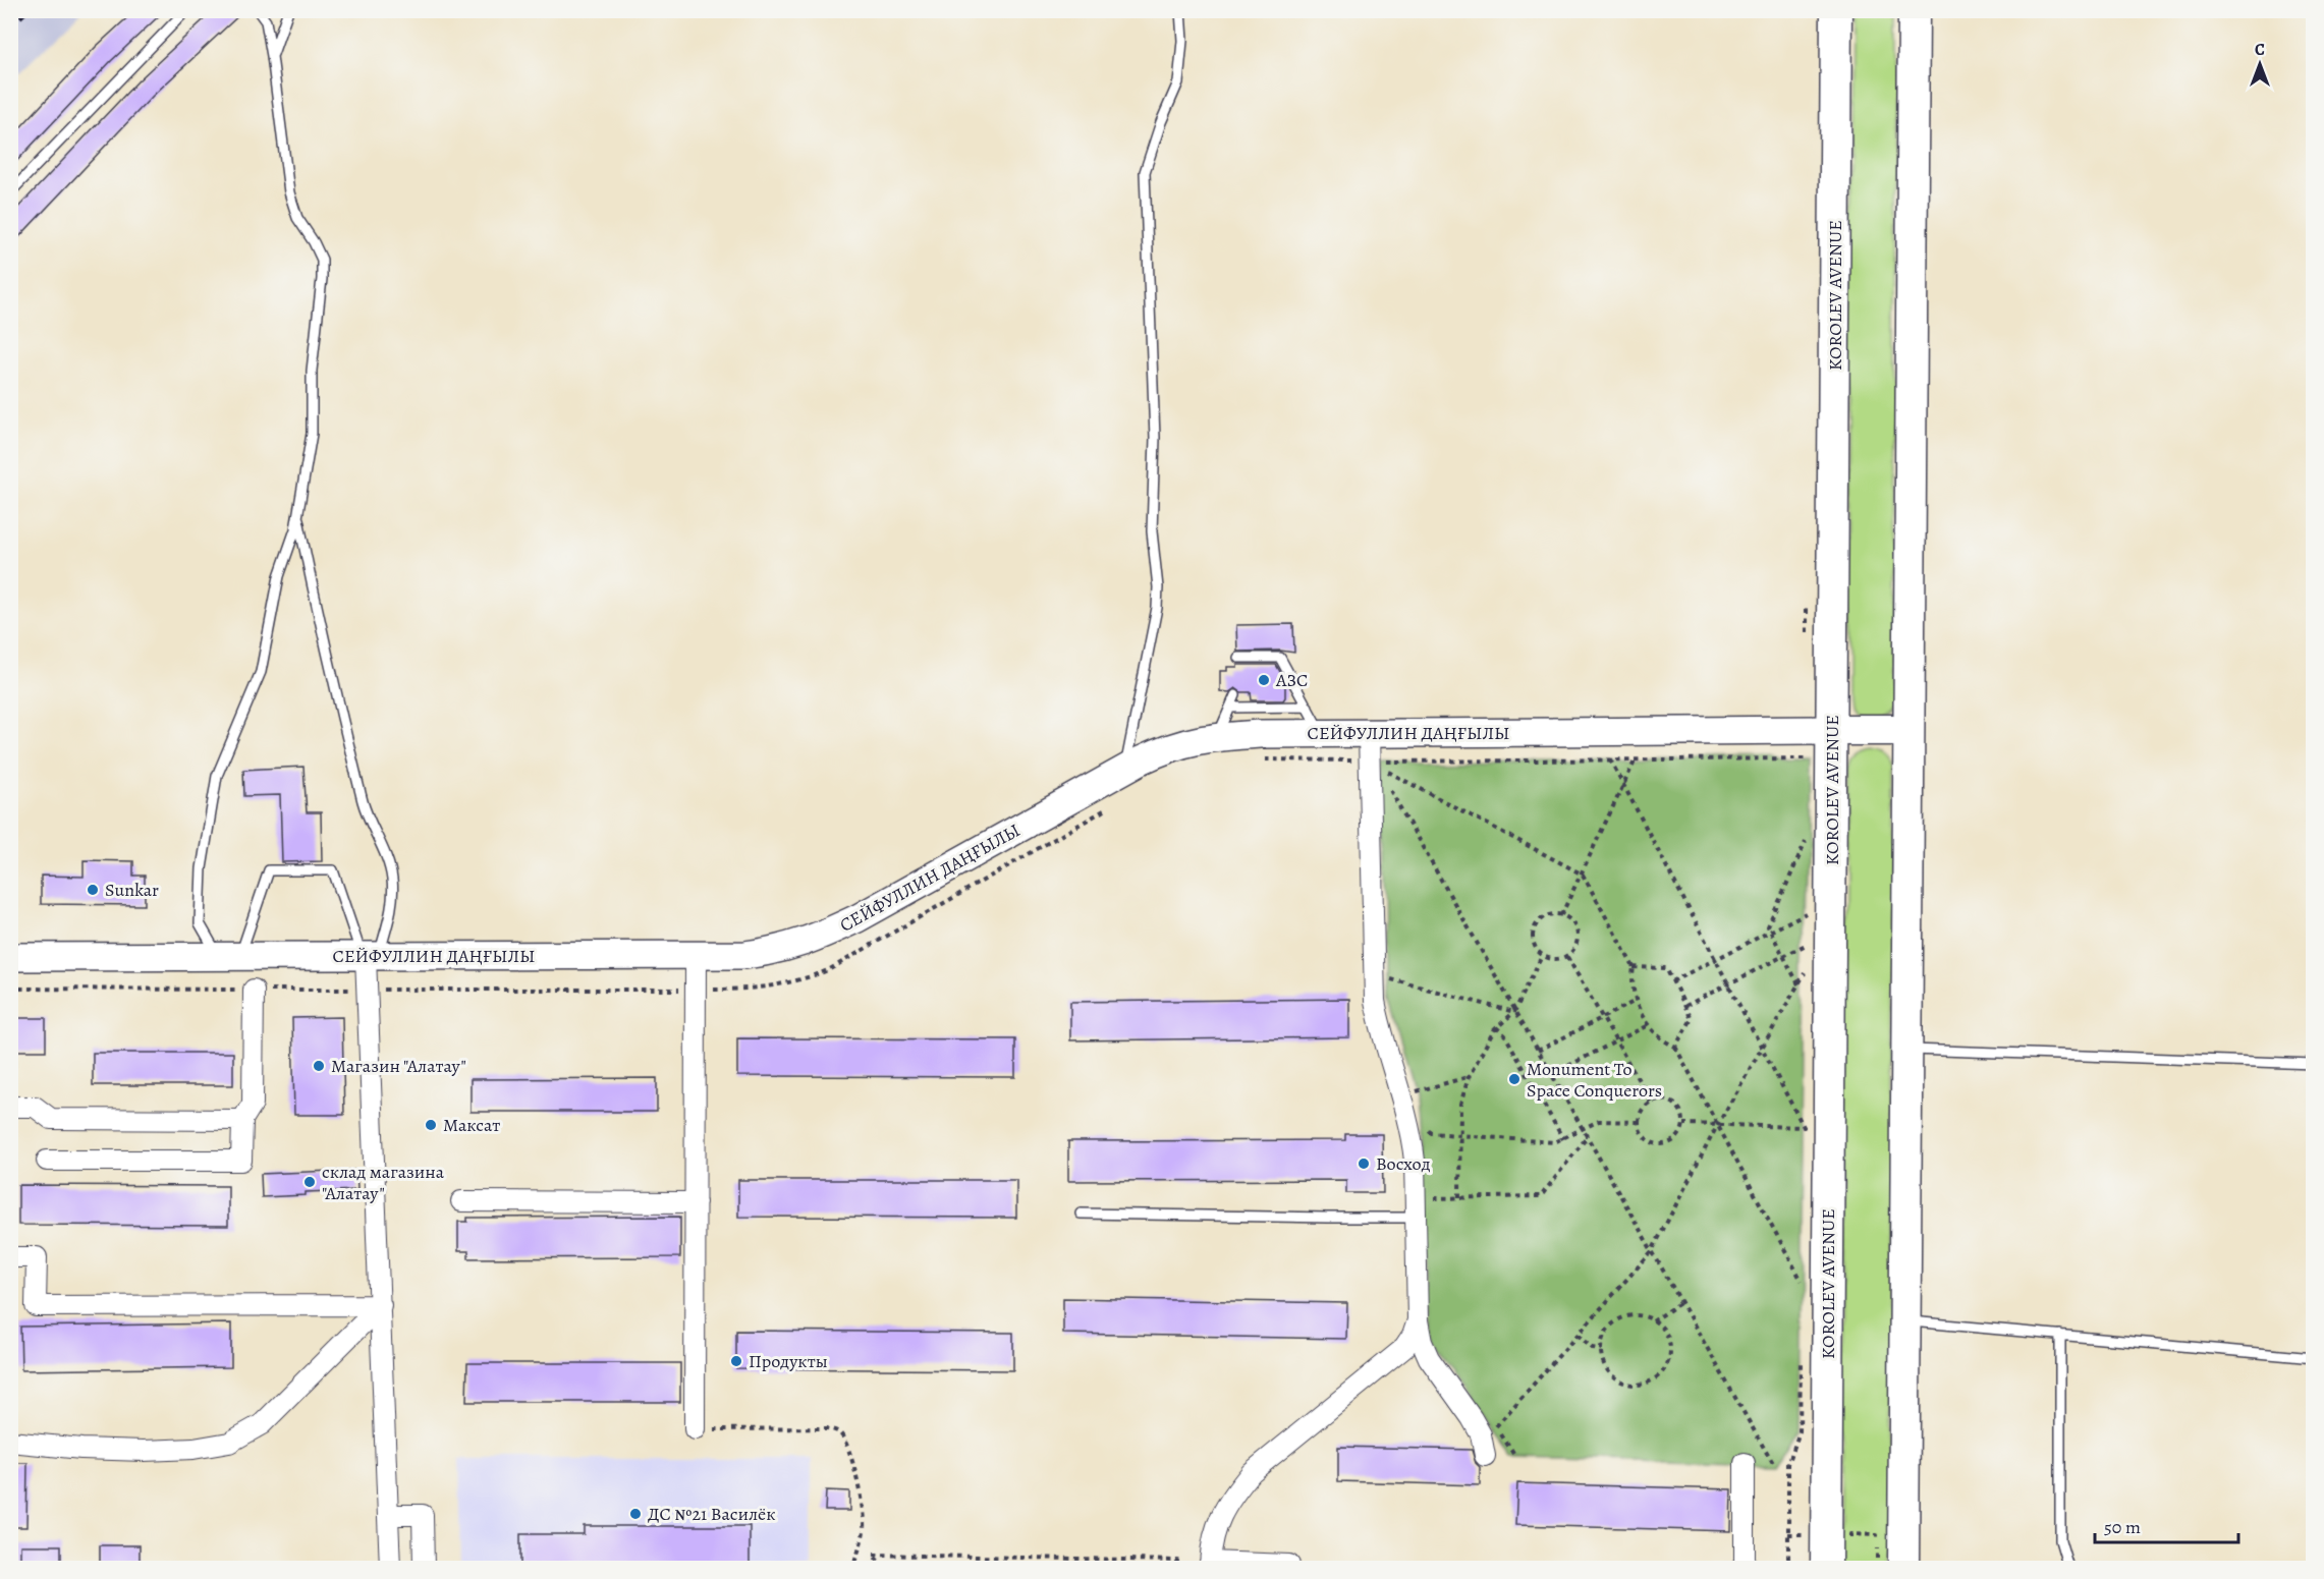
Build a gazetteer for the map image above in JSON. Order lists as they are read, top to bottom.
{
  "streets": {
    "main road": ["KOROLEV AVENUE"],
    "street": ["СЕЙФУЛЛИН ДАҢҒЫЛЫ"]
  },
  "crossings": [
    ["KOROLEV AVENUE", "СЕЙФУЛЛИН ДАҢҒЫЛЫ"]
  ],
  "places": [
    "АЗС",
    "Sunkar",
    "Магазин \"Алатау\"",
    "Monument To Space Conquerors",
    "Максат",
    "Восход",
    "склад магазина \"Алатау\"",
    "Продукты",
    "ДС №21 Василёк"
  ],
  "scale_bar": "50 m",
  "north": "top"
}
